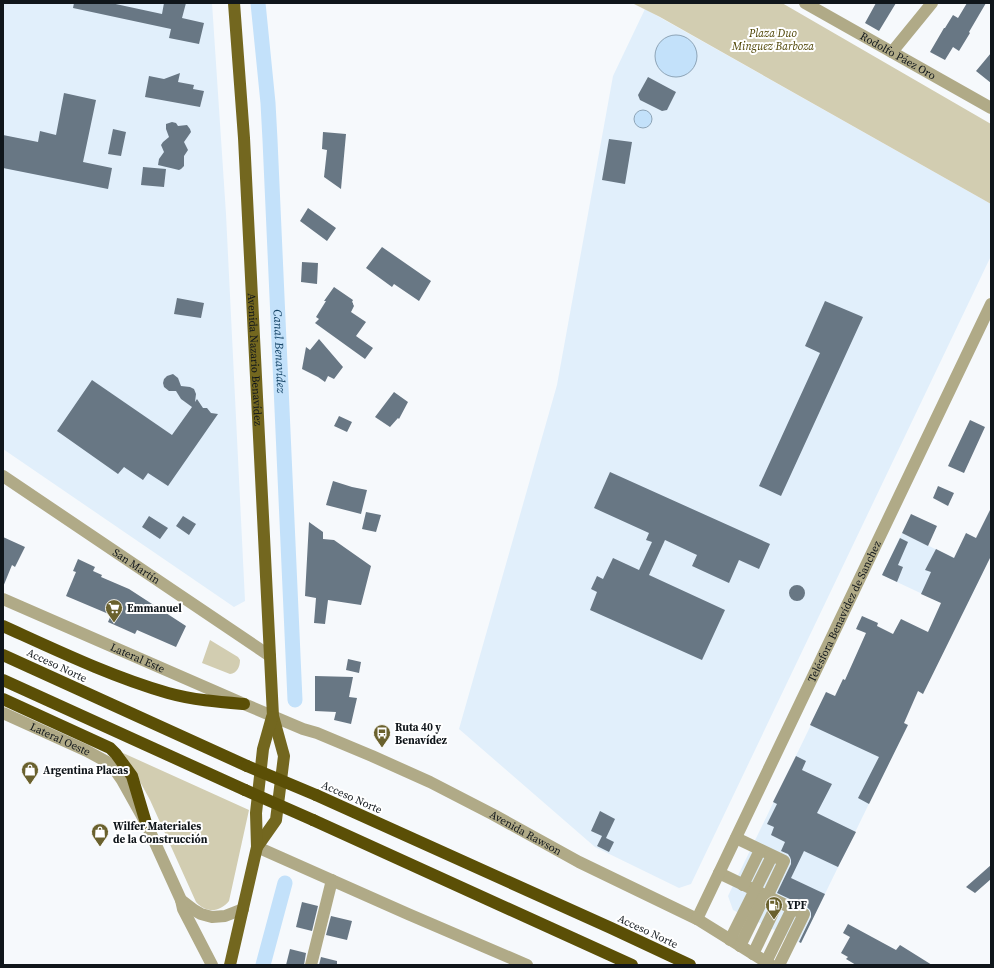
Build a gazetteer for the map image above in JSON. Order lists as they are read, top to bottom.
{
  "streets": {
    "highway": ["Acceso Norte"],
    "main road": ["Avenida Nazario Benavídez"],
    "street": [
      "Rodolfo Páez Oro",
      "San Martín",
      "Telésfora Benavídez de Sanchez",
      "Lateral Este",
      "Lateral Oeste",
      "Avenida Rawson"
    ]
  },
  "crossings": [
    ["Avenida Nazario Benavídez", "San Martín"],
    ["Avenida Nazario Benavídez", "Lateral Este"],
    ["Avenida Nazario Benavídez", "Lateral Oeste"],
    ["Avenida Nazario Benavídez", "Avenida Rawson"],
    ["Telésfora Benavídez de Sanchez", "Avenida Rawson"],
    ["Lateral Este", "Avenida Rawson"]
  ],
  "water": ["Canal Benavídez"],
  "parks": ["Plaza Duo Minguez Barboza"],
  "places": {
    "supermarket": ["Emmanuel"],
    "bus stop": ["Ruta 40 y Benavídez"],
    "shop": ["Argentina Placas", "Wilfer Materiales de la Construcción"],
    "fuel station": ["YPF"]
  }
}
